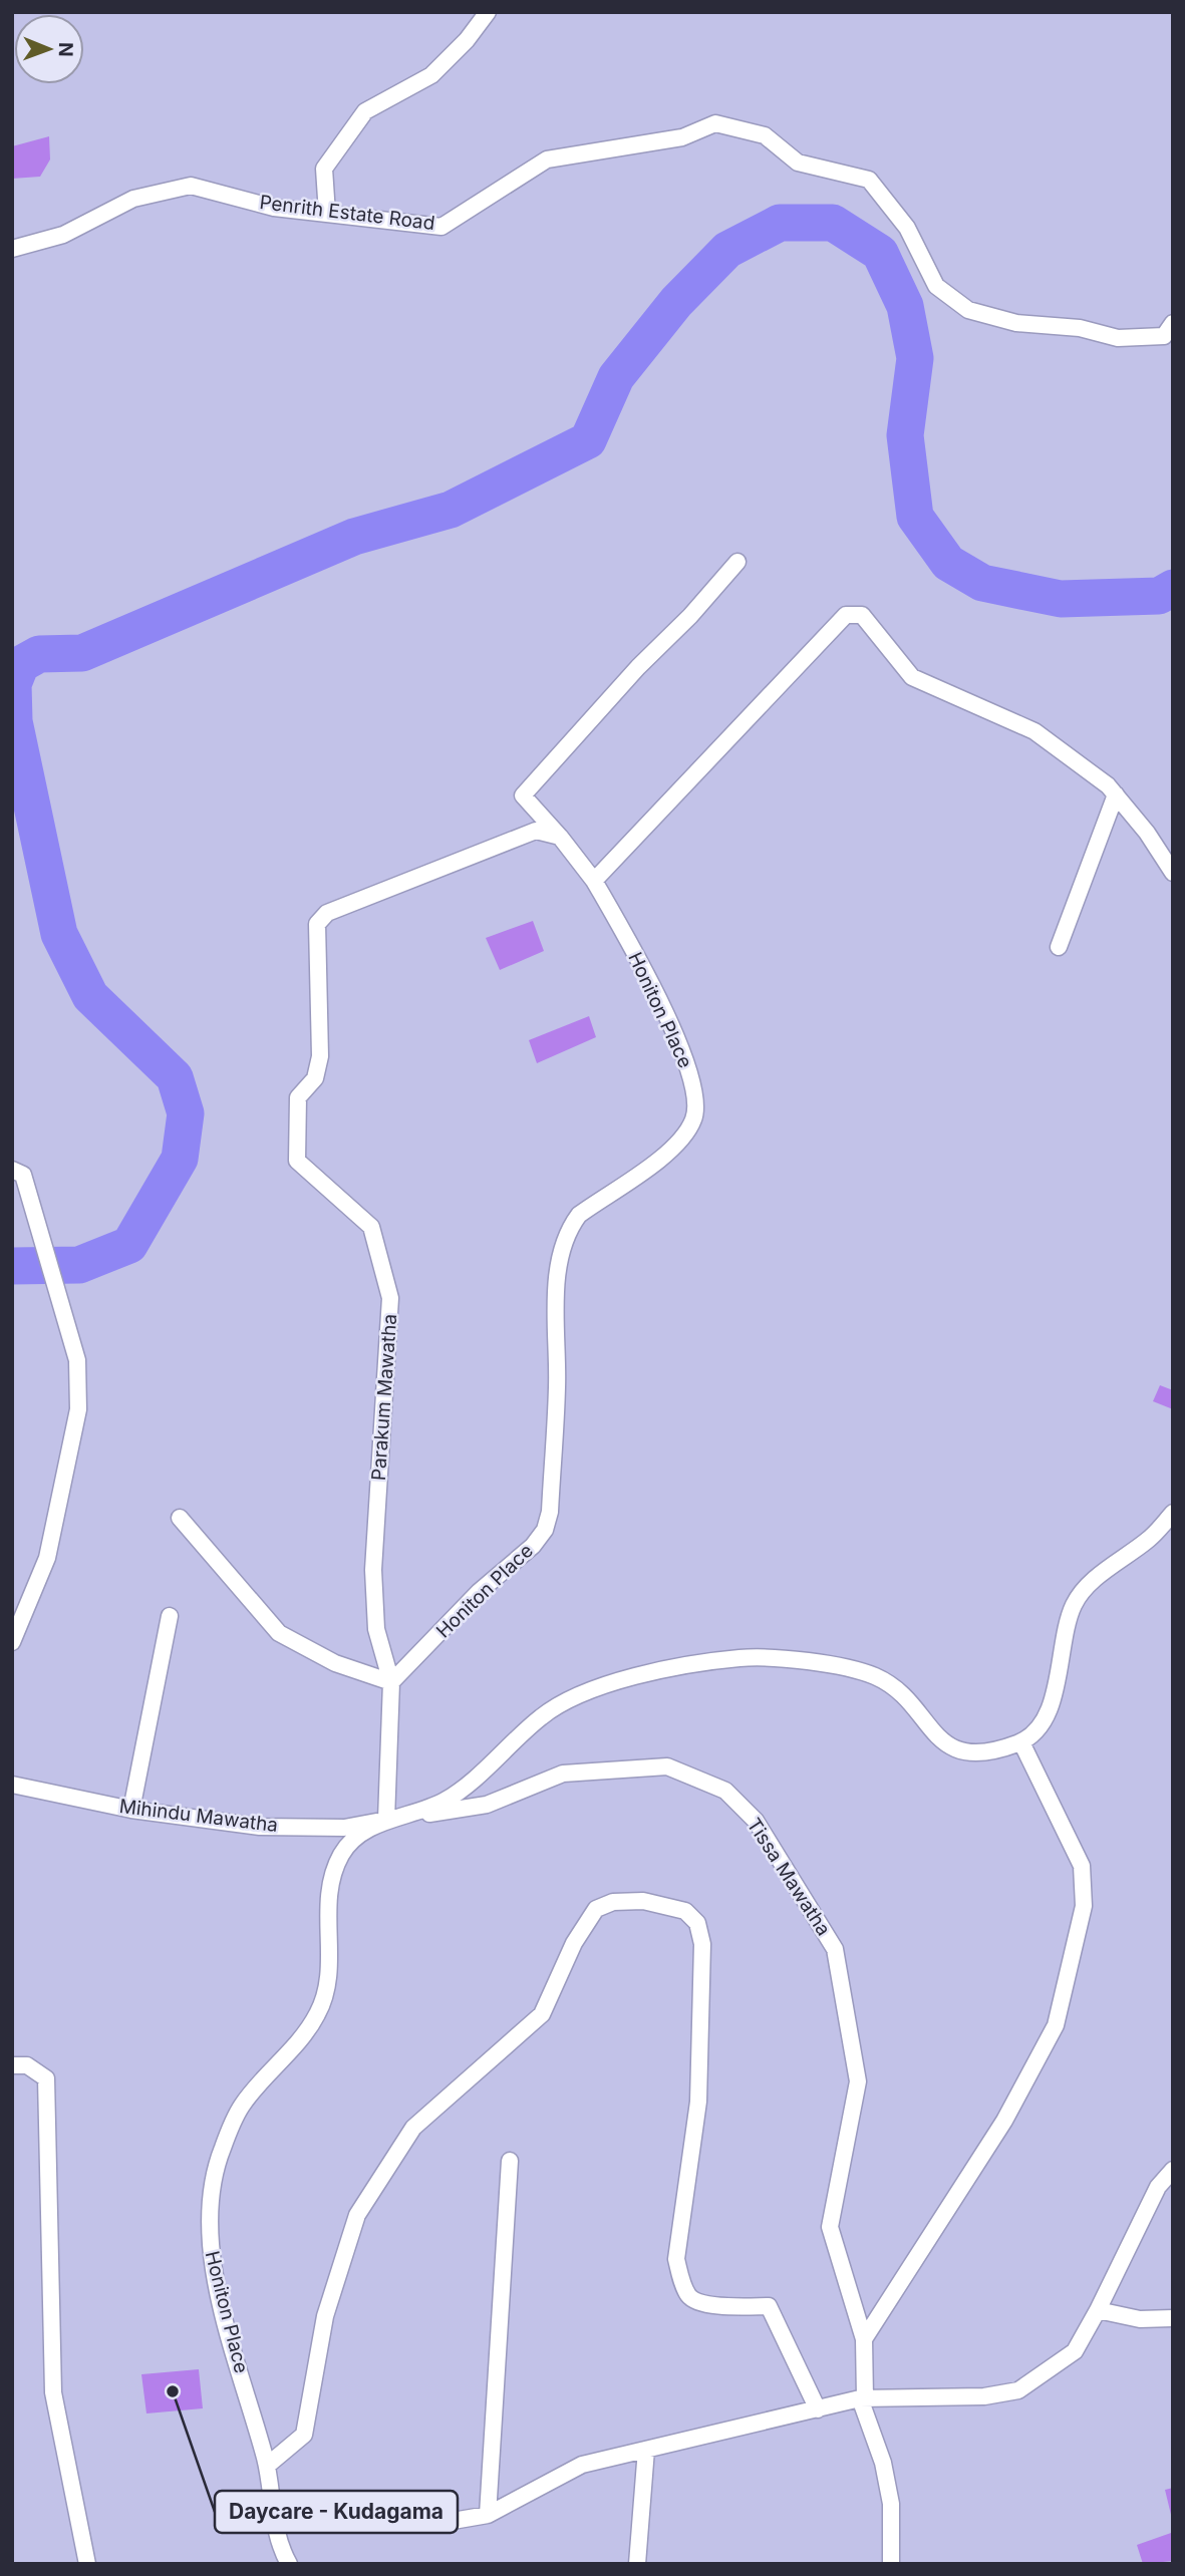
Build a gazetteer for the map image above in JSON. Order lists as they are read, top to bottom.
{
  "streets": {
    "street": [
      "Penrith Estate Road",
      "Honiton Place",
      "Parakum Mawatha",
      "Mihindu Mawatha",
      "Tissa Mawatha"
    ]
  },
  "crossings": [
    ["Honiton Place", "Parakum Mawatha"],
    ["Honiton Place", "Mihindu Mawatha"],
    ["Honiton Place", "Tissa Mawatha"],
    ["Mihindu Mawatha", "Tissa Mawatha"]
  ],
  "places": ["Daycare - Kudagama"],
  "north": "right"
}
